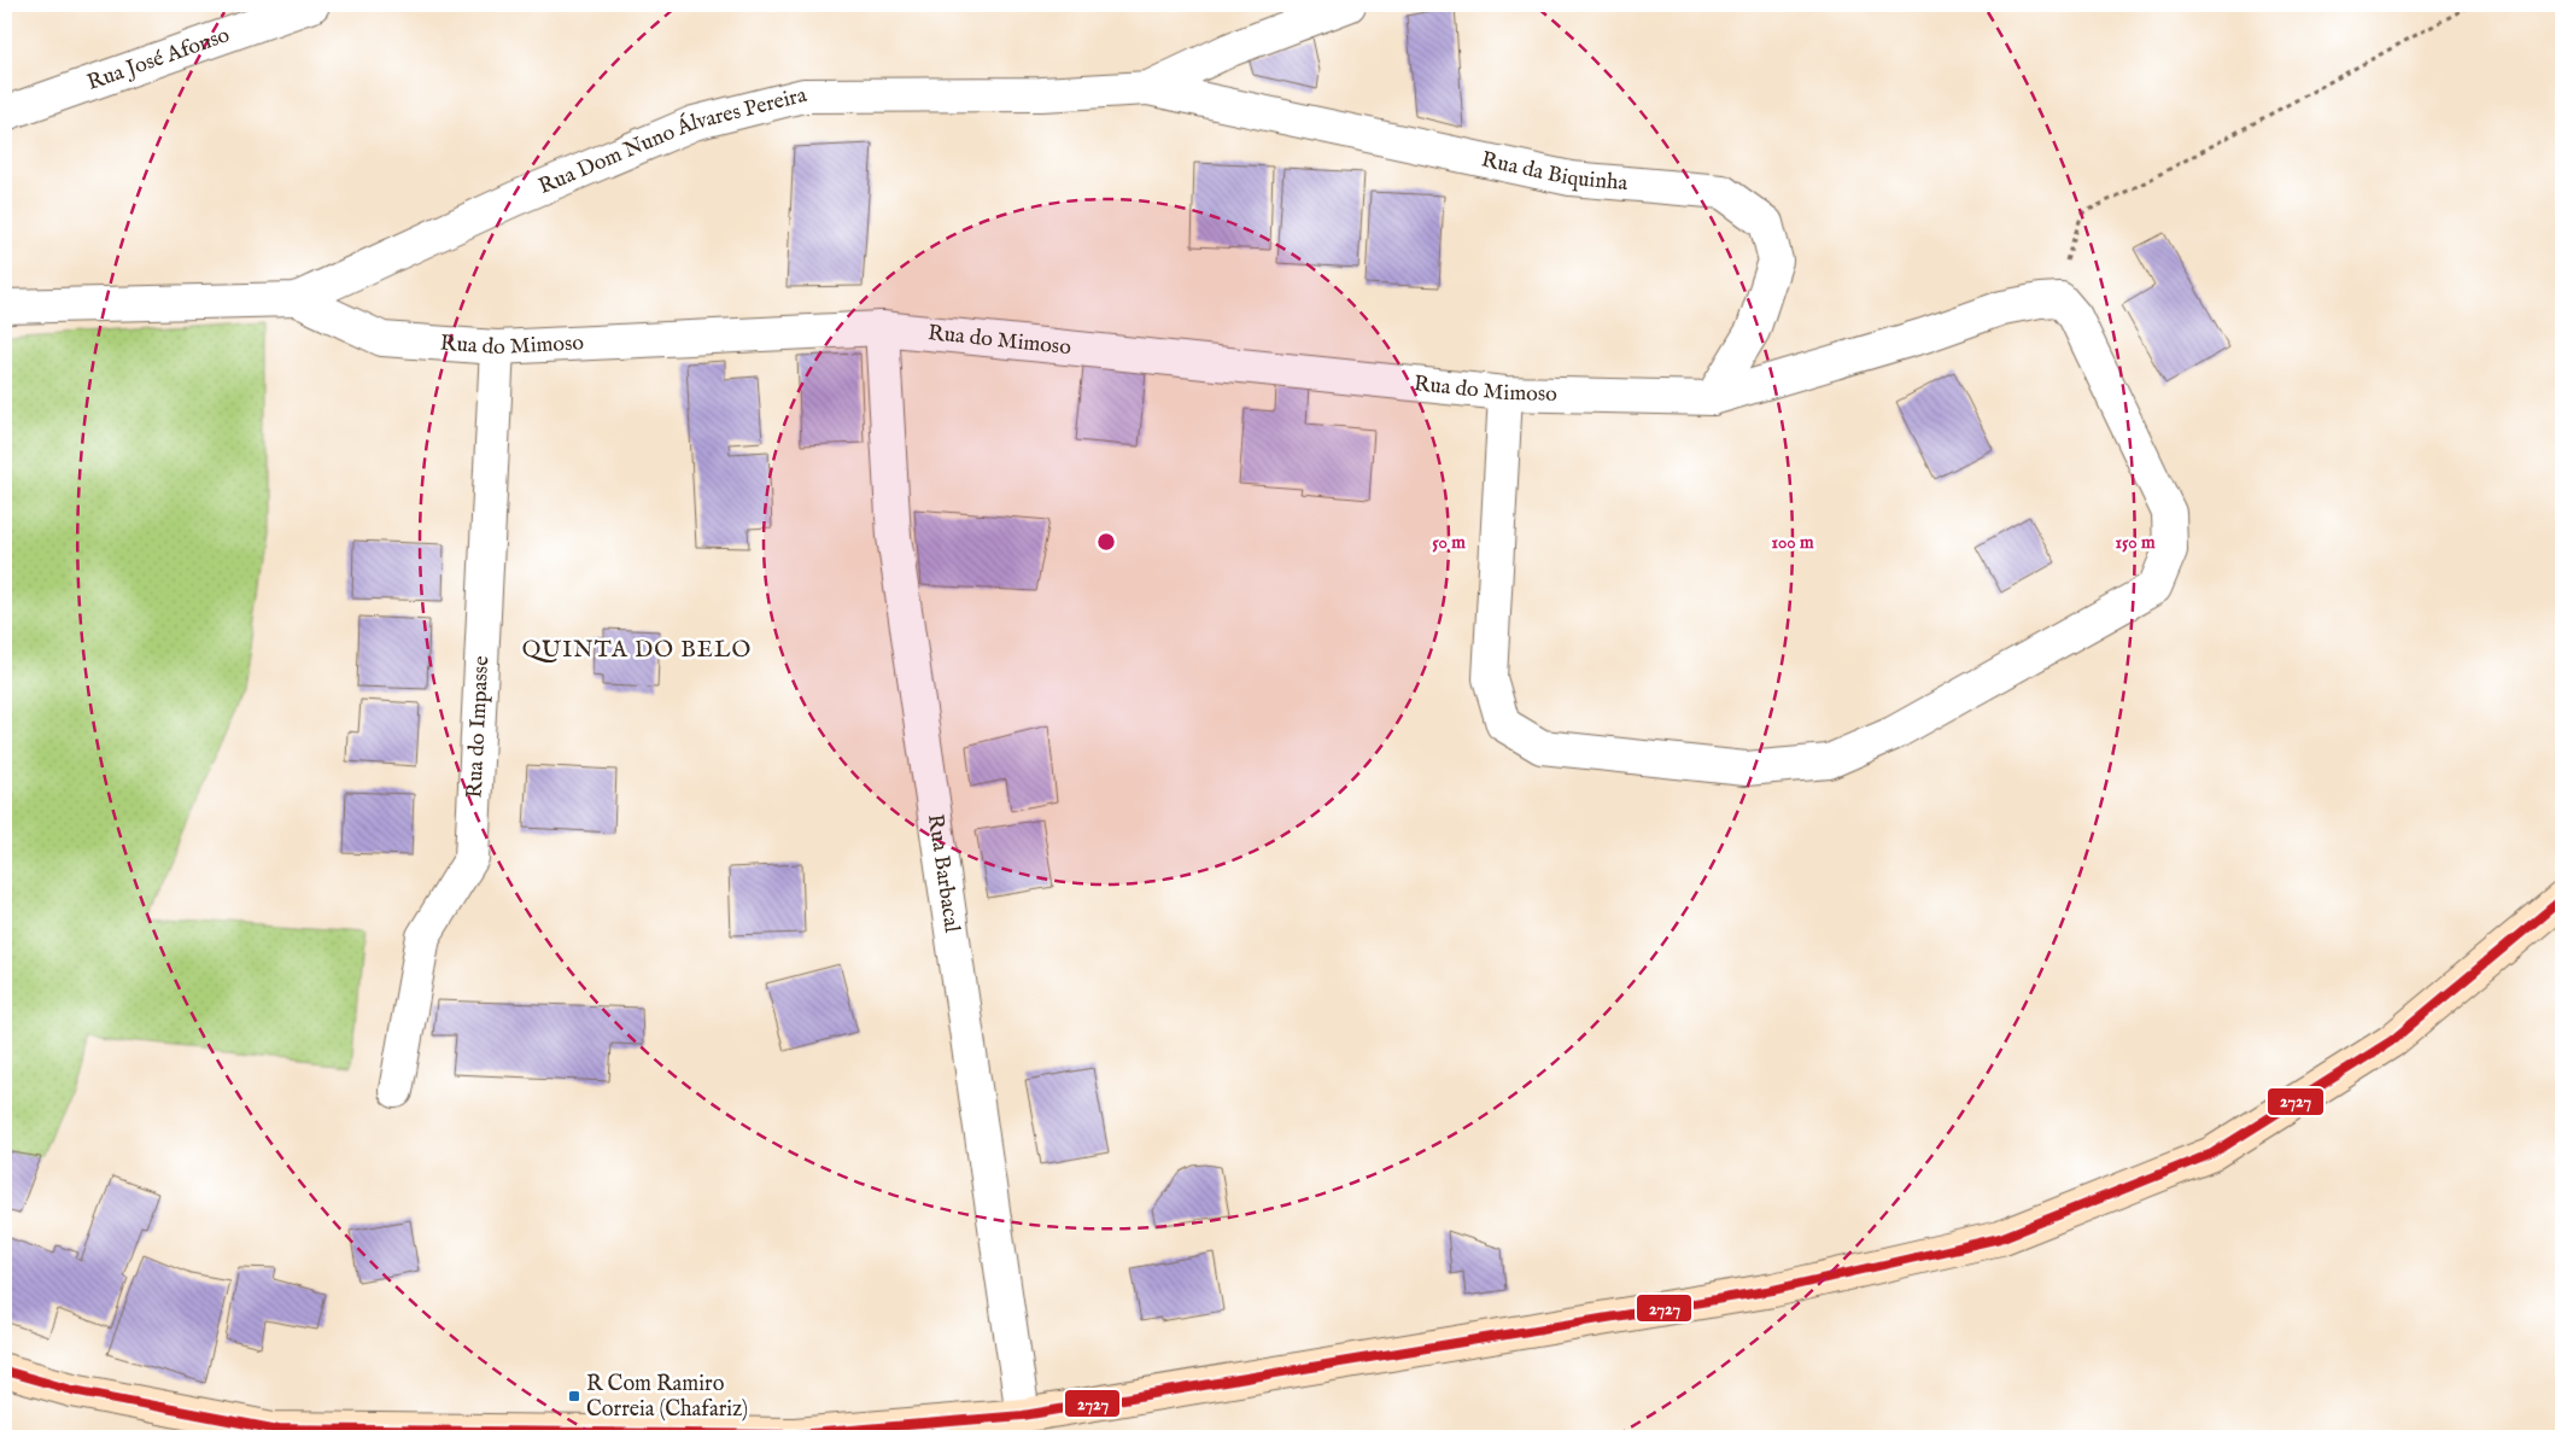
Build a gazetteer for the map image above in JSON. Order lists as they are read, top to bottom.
{
  "streets": {
    "street": [
      "Rua José Afonso",
      "Rua Dom Nuno Álvares Pereira",
      "Rua da Biquinha",
      "Rua do Mimoso",
      "Rua do Impasse",
      "Rua Barbacal"
    ]
  },
  "crossings": [
    ["Rua Dom Nuno Álvares Pereira", "Rua da Biquinha"],
    ["Rua Dom Nuno Álvares Pereira", "Rua do Mimoso"],
    ["Rua da Biquinha", "Rua do Mimoso"],
    ["Rua do Mimoso", "Rua do Impasse"],
    ["Rua do Mimoso", "Rua Barbacal"]
  ],
  "districts": ["QUINTA DO BELO"],
  "places": {
    "transit": ["R Com Ramiro Correia (Chafariz)"]
  },
  "lines": ["transit line 2727"],
  "rings": ["50 m", "100 m", "150 m"]
}
